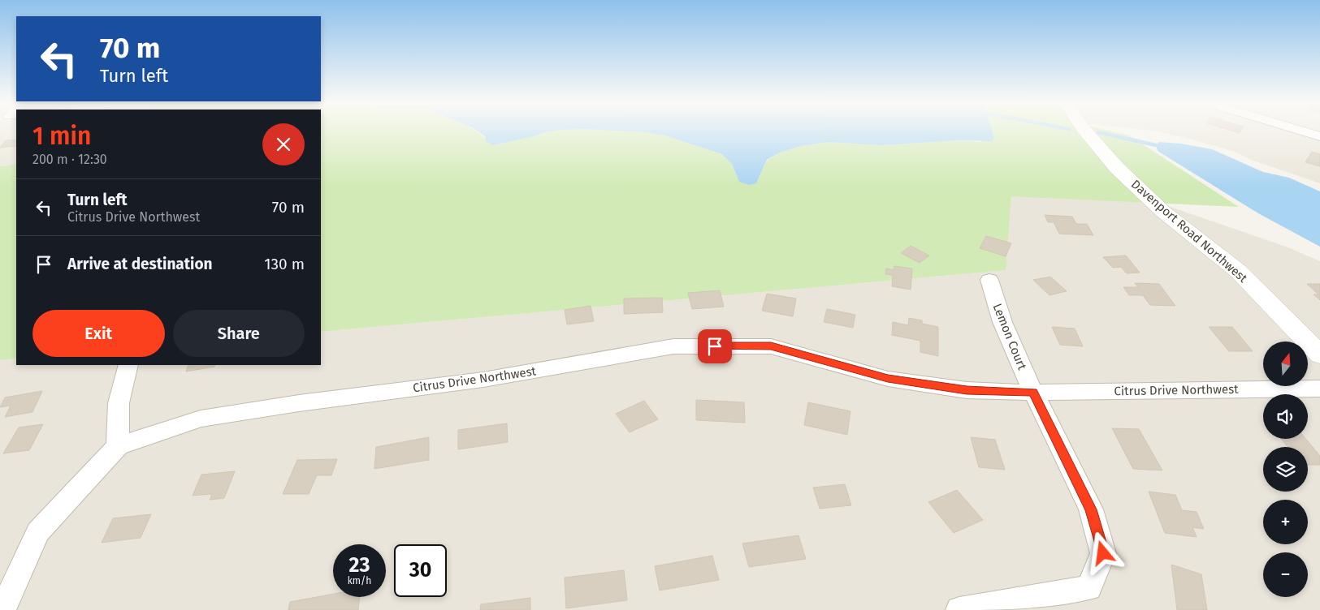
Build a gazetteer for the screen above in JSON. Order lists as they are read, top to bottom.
{
  "streets": {
    "street": ["Davenport Road Northwest", "Lemon Court", "Citrus Drive Northwest"]
  },
  "crossings": [
    ["Lemon Court", "Citrus Drive Northwest"]
  ],
  "north": "top",
  "page": {
    "turn": ["70 m", "Turn left"],
    "heading": ["1 min", "200 m · 12:30"],
    "list": [
      {
        "name": "Turn left",
        "note": "Citrus Drive Northwest",
        "value": "70 m"
      },
      {
        "name": "Arrive at destination",
        "value": "130 m"
      }
    ],
    "buttons": ["Exit", "Share"],
    "map_buttons": ["+", "−"],
    "speed": "23 km/h",
    "limit": "30"
  }
}
